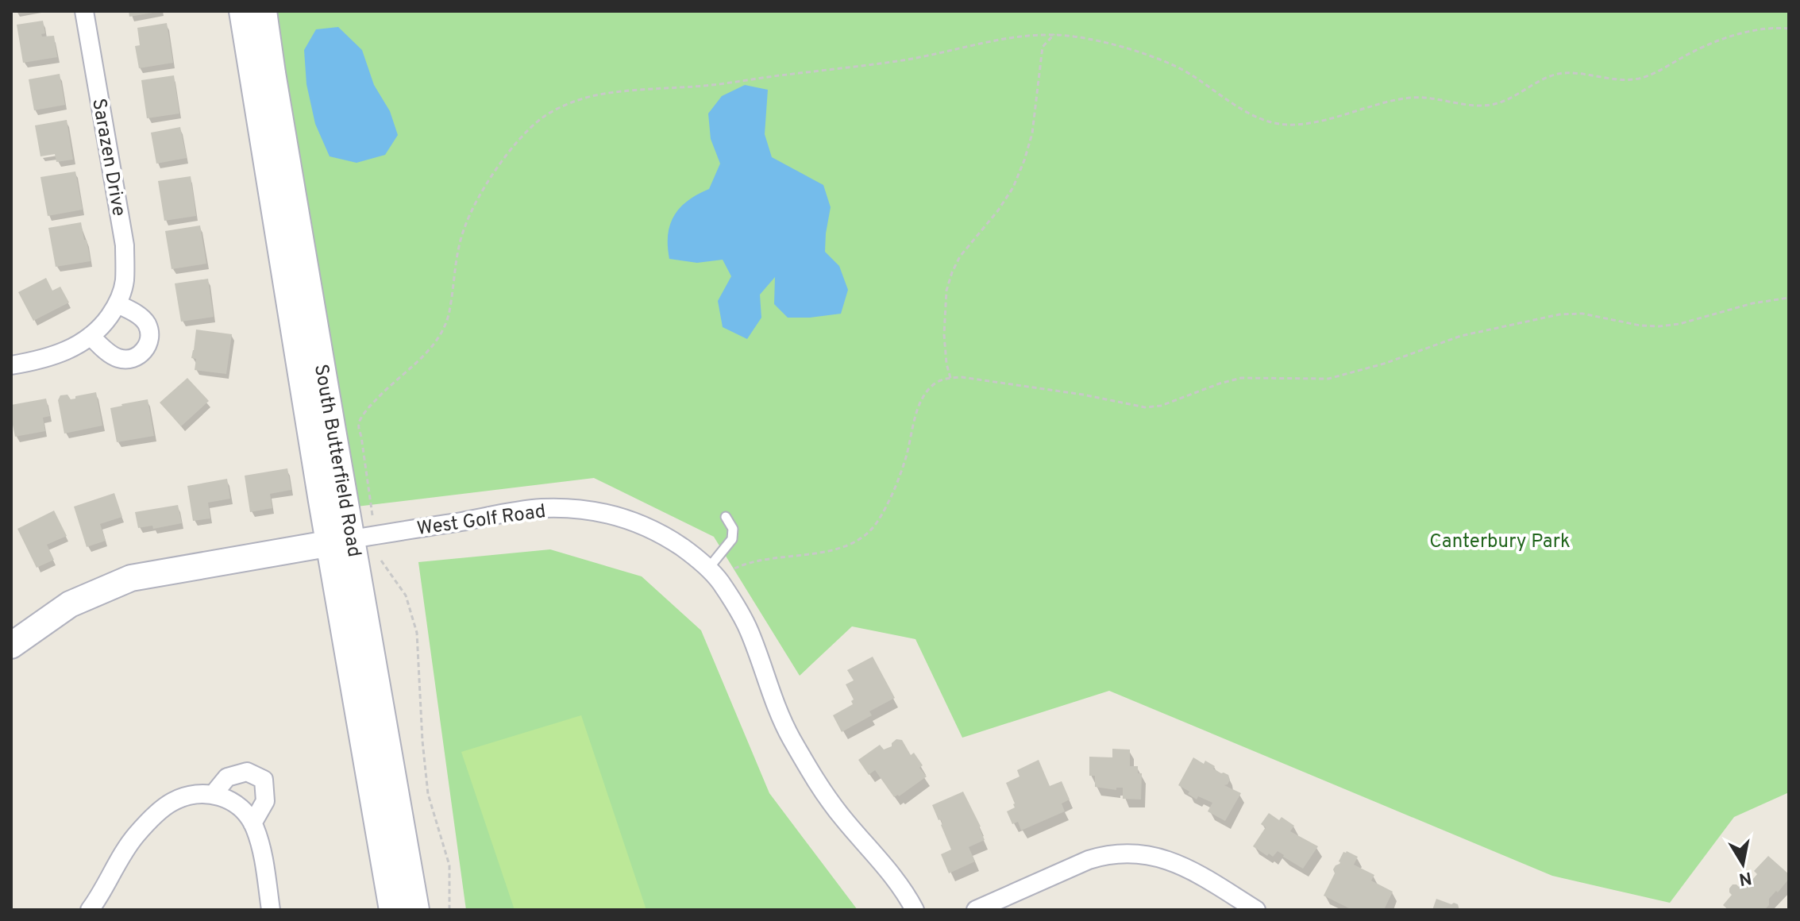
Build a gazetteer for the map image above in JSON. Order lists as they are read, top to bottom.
{
  "streets": {
    "main road": ["South Butterfield Road", "West Golf Road"],
    "street": ["Sarazen Drive"]
  },
  "crossings": [
    ["South Butterfield Road", "West Golf Road"]
  ],
  "parks": ["Canterbury Park"],
  "north": "bottom"
}
